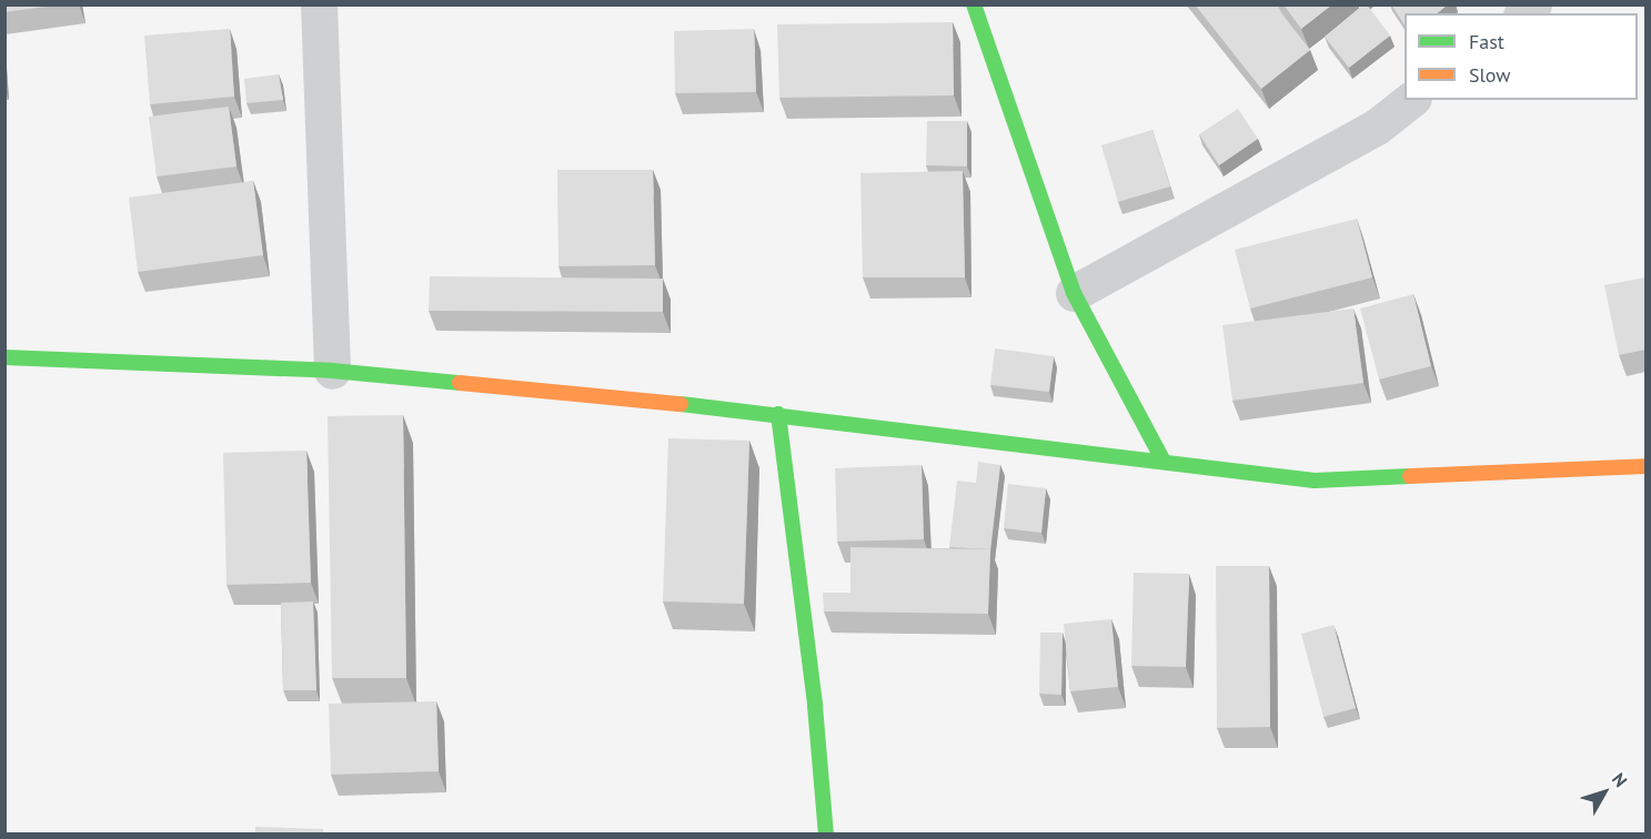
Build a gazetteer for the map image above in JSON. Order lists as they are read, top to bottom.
{
  "legend": ["Fast", "Slow"],
  "north": "top right"
}
